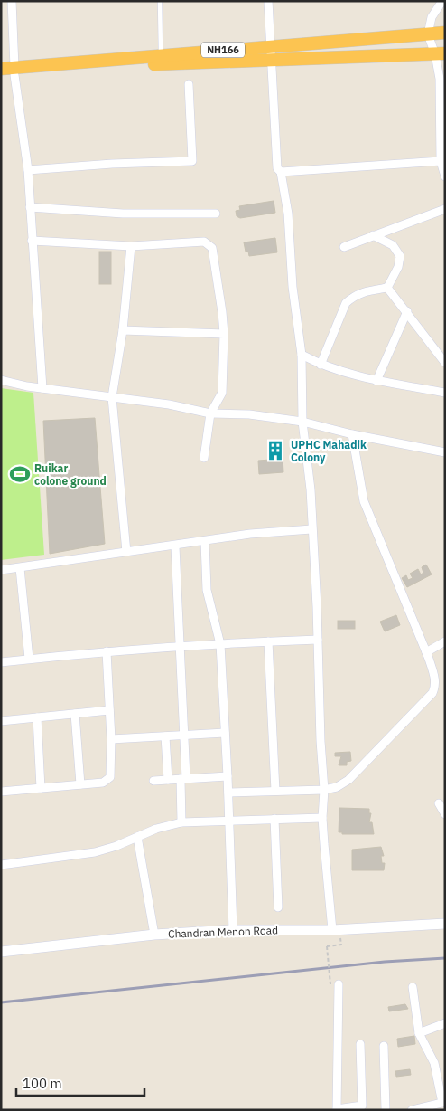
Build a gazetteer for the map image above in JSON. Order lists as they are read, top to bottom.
{
  "streets": {
    "highway": ["NH166"],
    "street": ["Chandran Menon Road"]
  },
  "places": {
    "building": ["UPHC Mahadik Colony"],
    "sports": ["Ruikar colone ground"]
  },
  "scale_bar": "100 m"
}
